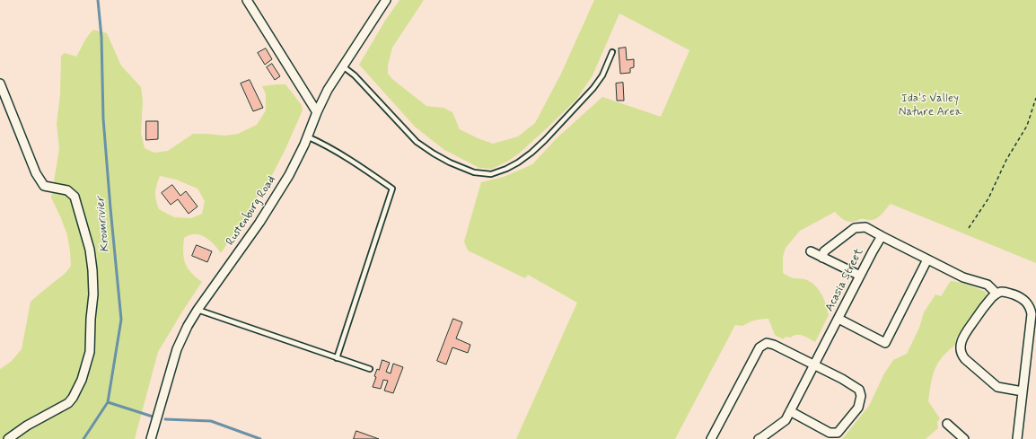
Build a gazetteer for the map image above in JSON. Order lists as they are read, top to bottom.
{
  "streets": {
    "street": ["Rustenburg Road", "Acasia Street"]
  },
  "water": ["Kromrivier"],
  "parks": ["Ida's Valley Nature Area"]
}
